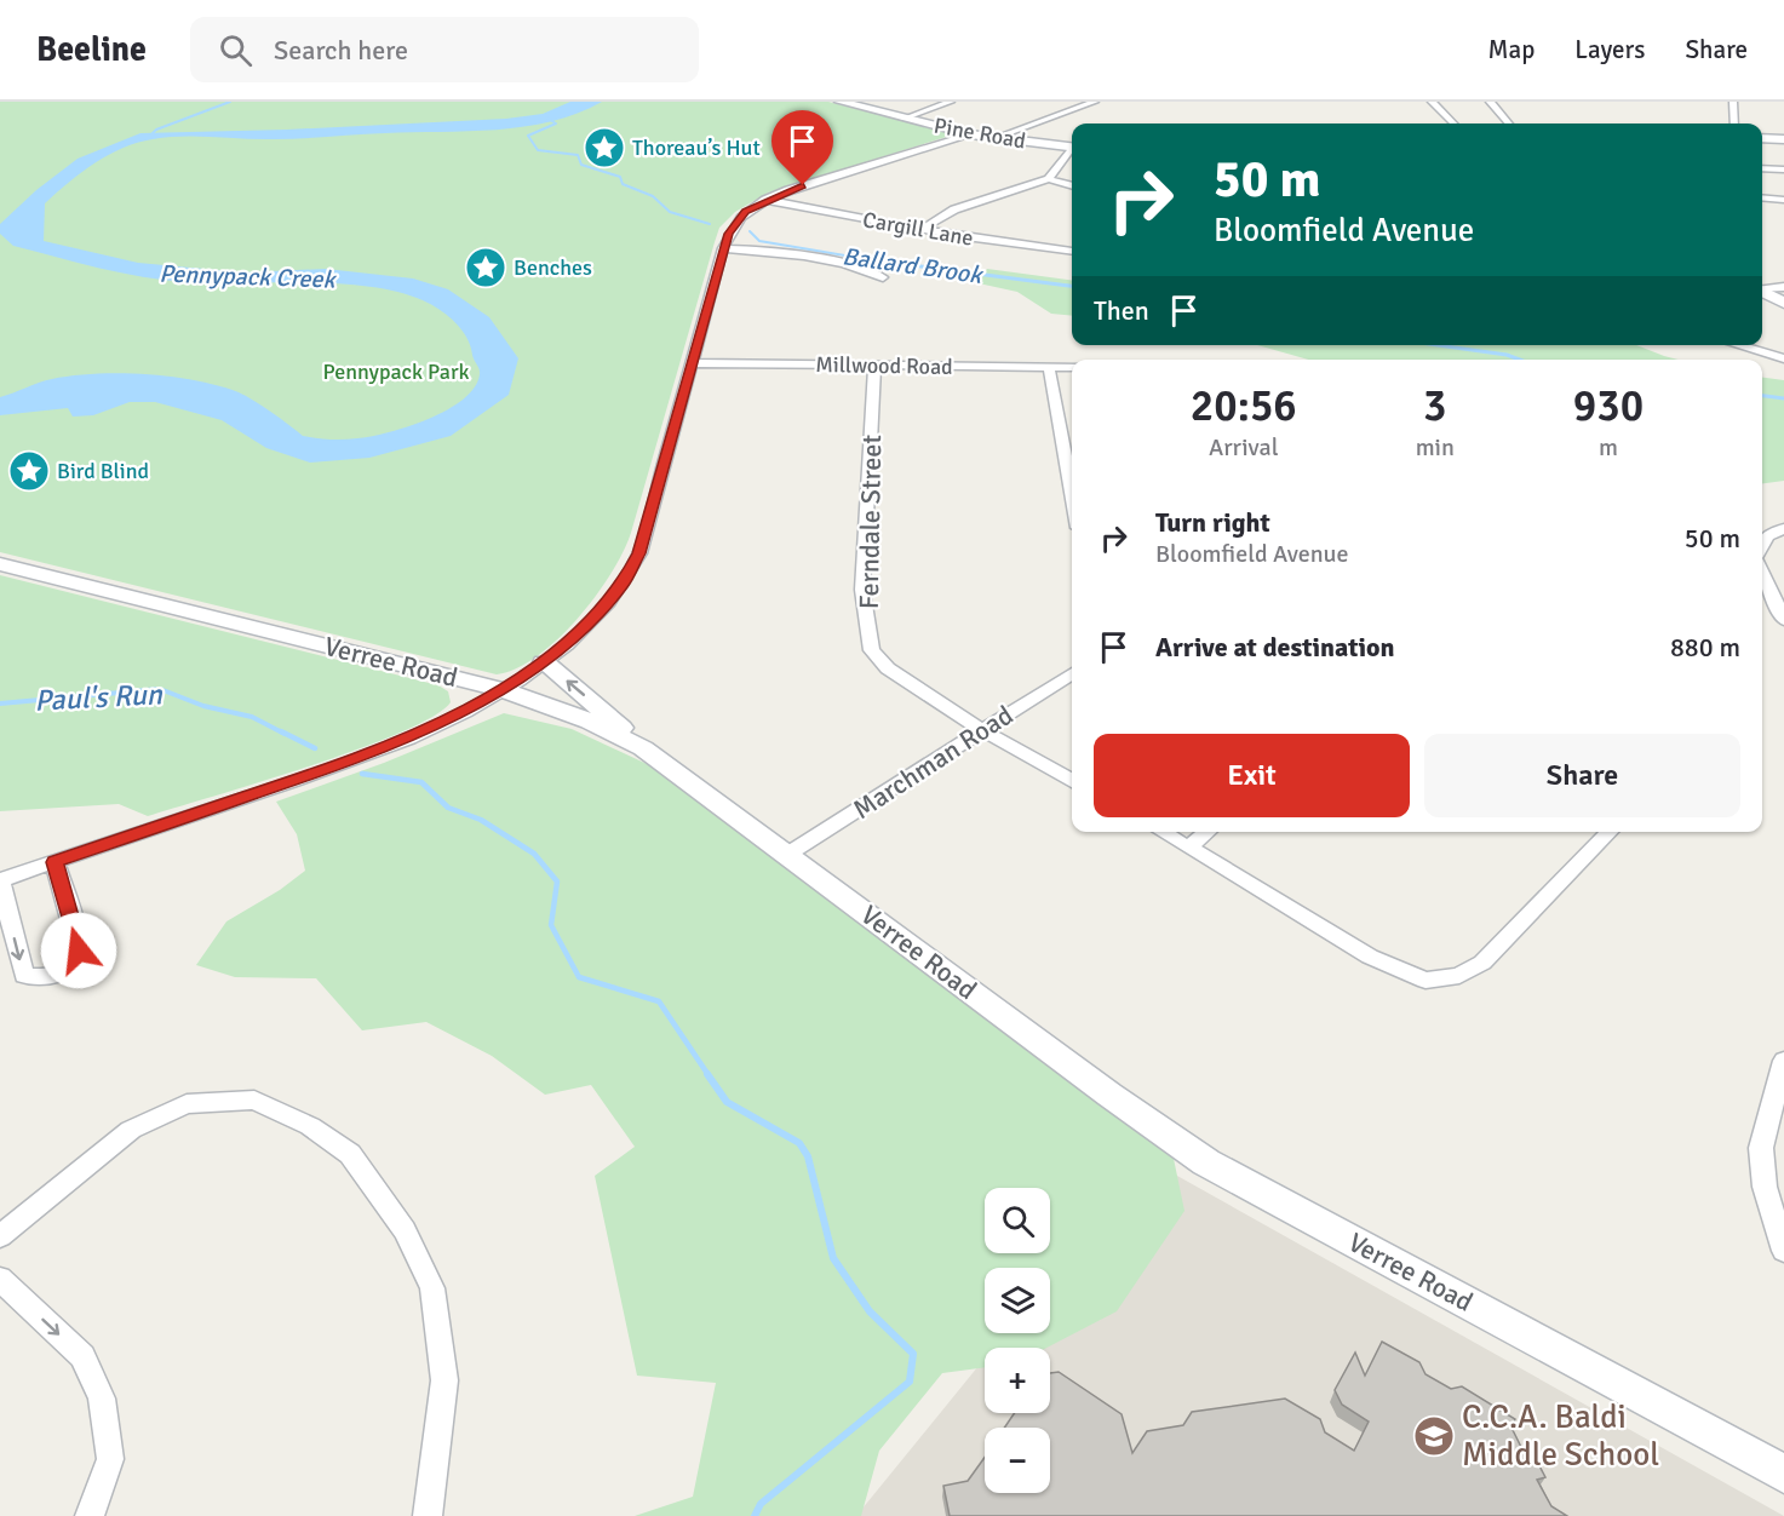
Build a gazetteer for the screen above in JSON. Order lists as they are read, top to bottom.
{
  "streets": {
    "main road": ["Pine Road", "Verree Road"],
    "street": [
      "Cargill Lane",
      "Millwood Road",
      "Ferndale Street",
      "Marchman Road"
    ]
  },
  "crossings": [
    ["Millwood Road", "Ferndale Street"],
    ["Ferndale Street", "Marchman Road"],
    ["Verree Road", "Marchman Road"]
  ],
  "water": ["Ballard Brook", "Pennypack Creek", "Paul's Run"],
  "parks": ["Pennypack Park"],
  "places": {
    "place": ["Thoreau’s Hut", "Benches", "Bird Blind"],
    "school or university": ["C.C.A. Baldi Middle School"]
  },
  "page": {
    "header": "Beeline",
    "search": "Search here",
    "nav": ["Map", "Layers", "Share"],
    "turn": ["50 m", "Bloomfield Avenue"],
    "then": "Then",
    "eta": [
      "20:56",
      "Arrival",
      "3",
      "min",
      "930",
      "m"
    ],
    "list": [
      {
        "name": "Turn right",
        "note": "Bloomfield Avenue",
        "value": "50 m"
      },
      {
        "name": "Arrive at destination",
        "value": "880 m"
      }
    ],
    "buttons": ["Exit", "Share"],
    "map_buttons": ["+", "−"]
  }
}
